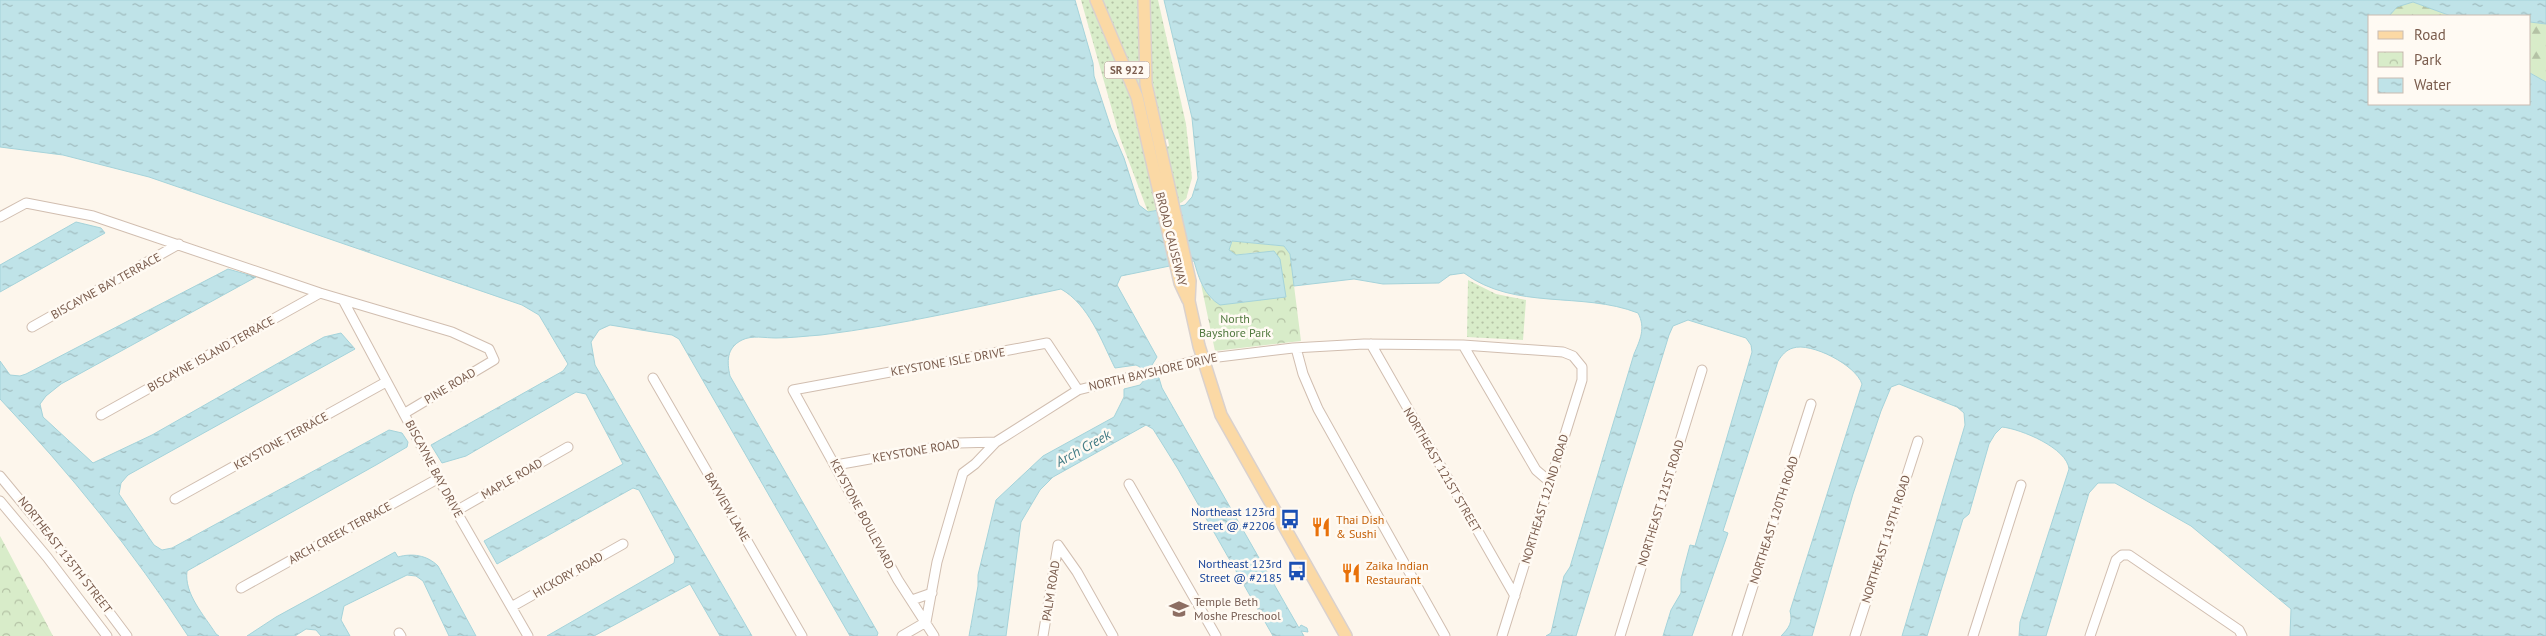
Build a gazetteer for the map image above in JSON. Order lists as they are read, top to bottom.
{
  "streets": {
    "main road": ["SR 922", "BROAD CAUSEWAY"],
    "street": [
      "BISCAYNE BAY TERRACE",
      "BISCAYNE ISLAND TERRACE",
      "KEYSTONE ISLE DRIVE",
      "NORTH BAYSHORE DRIVE",
      "PINE ROAD",
      "KEYSTONE TERRACE",
      "KEYSTONE ROAD",
      "BISCAYNE BAY DRIVE",
      "NORTHEAST 121ST STREET",
      "MAPLE ROAD",
      "NORTHEAST 122ND ROAD",
      "NORTHEAST 121ST ROAD",
      "BAYVIEW LANE",
      "KEYSTONE BOULEVARD",
      "NORTHEAST 120TH ROAD",
      "ARCH CREEK TERRACE",
      "NORTHEAST 119TH ROAD",
      "NORTHEAST 135TH STREET",
      "HICKORY ROAD",
      "PALM ROAD"
    ]
  },
  "crossings": [
    ["SR 922", "BROAD CAUSEWAY"],
    ["SR 922", "NORTH BAYSHORE DRIVE"],
    ["BROAD CAUSEWAY", "NORTH BAYSHORE DRIVE"],
    ["KEYSTONE ISLE DRIVE", "NORTH BAYSHORE DRIVE"],
    ["KEYSTONE ISLE DRIVE", "KEYSTONE BOULEVARD"],
    ["NORTH BAYSHORE DRIVE", "KEYSTONE ROAD"],
    ["NORTH BAYSHORE DRIVE", "NORTHEAST 121ST STREET"],
    ["NORTH BAYSHORE DRIVE", "NORTHEAST 122ND ROAD"],
    ["NORTH BAYSHORE DRIVE", "KEYSTONE BOULEVARD"],
    ["PINE ROAD", "BISCAYNE BAY DRIVE"],
    ["KEYSTONE TERRACE", "BISCAYNE BAY DRIVE"],
    ["KEYSTONE ROAD", "KEYSTONE BOULEVARD"],
    ["BISCAYNE BAY DRIVE", "MAPLE ROAD"],
    ["BISCAYNE BAY DRIVE", "ARCH CREEK TERRACE"],
    ["BISCAYNE BAY DRIVE", "HICKORY ROAD"],
    ["NORTHEAST 121ST STREET", "NORTHEAST 122ND ROAD"]
  ],
  "water": ["Arch Creek"],
  "parks": ["North Bayshore Park"],
  "places": {
    "bus stop": ["Northeast 123rd Street @ #2206", "Northeast 123rd Street @ #2185"],
    "restaurant": ["Thai Dish & Sushi", "Zaika Indian Restaurant"],
    "school or university": ["Temple Beth Moshe Preschool"]
  },
  "legend": ["Road", "Park", "Water"]
}
